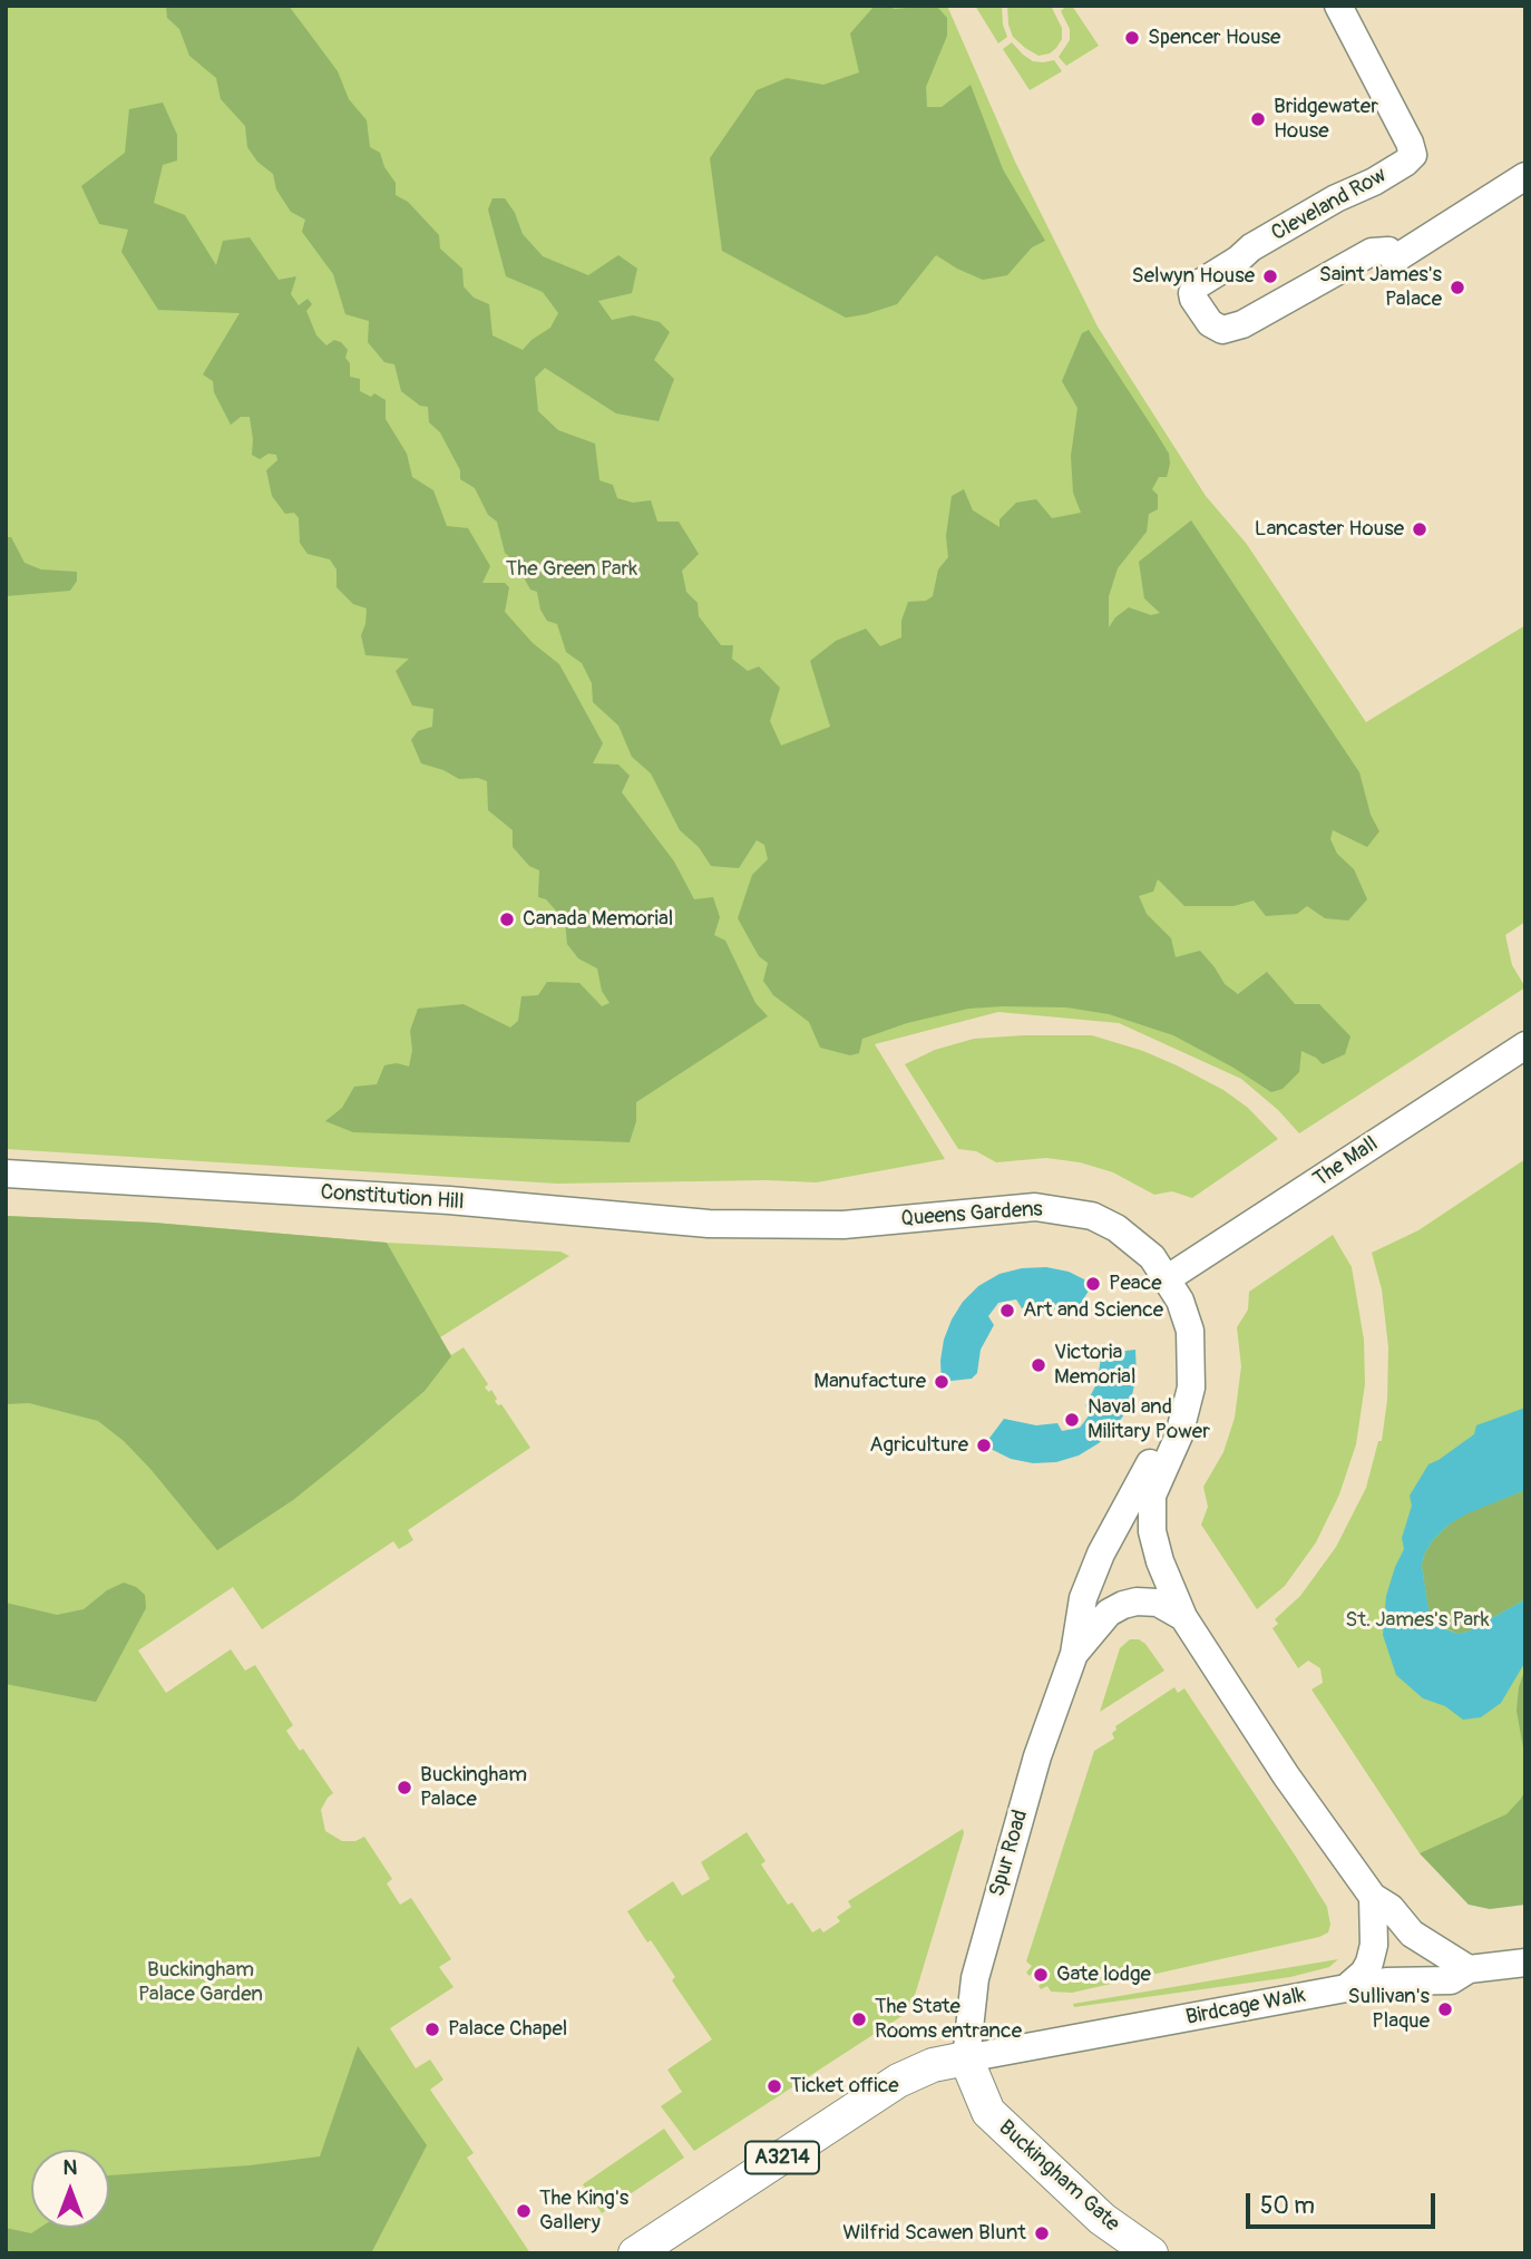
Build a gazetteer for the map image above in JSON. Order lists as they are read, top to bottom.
{
  "streets": {
    "main road": ["A3214", "Buckingham Gate"],
    "street": [
      "Cleveland Row",
      "The Mall",
      "Constitution Hill",
      "Queens Gardens",
      "Spur Road",
      "Birdcage Walk"
    ]
  },
  "crossings": [
    ["The Mall", "Queens Gardens"],
    ["Constitution Hill", "Queens Gardens"],
    ["Queens Gardens", "Spur Road"],
    ["Spur Road", "Birdcage Walk"],
    ["Spur Road", "A3214"],
    ["Spur Road", "Buckingham Gate"],
    ["Birdcage Walk", "A3214"],
    ["Birdcage Walk", "Buckingham Gate"],
    ["A3214", "Buckingham Gate"]
  ],
  "parks": ["The Green Park", "St. James's Park", "Buckingham Palace Garden"],
  "places": [
    "Spencer House",
    "Bridgewater House",
    "Selwyn House",
    "Saint James's Palace",
    "Lancaster House",
    "Canada Memorial",
    "Peace",
    "Art and Science",
    "Victoria Memorial",
    "Manufacture",
    "Naval and Military Power",
    "Agriculture",
    "Buckingham Palace",
    "Gate lodge",
    "Sullivan's Plaque",
    "The State Rooms entrance",
    "Palace Chapel",
    "Ticket office",
    "The King's Gallery",
    "Wilfrid Scawen Blunt"
  ],
  "scale_bar": "50 m",
  "north": "top"
}
